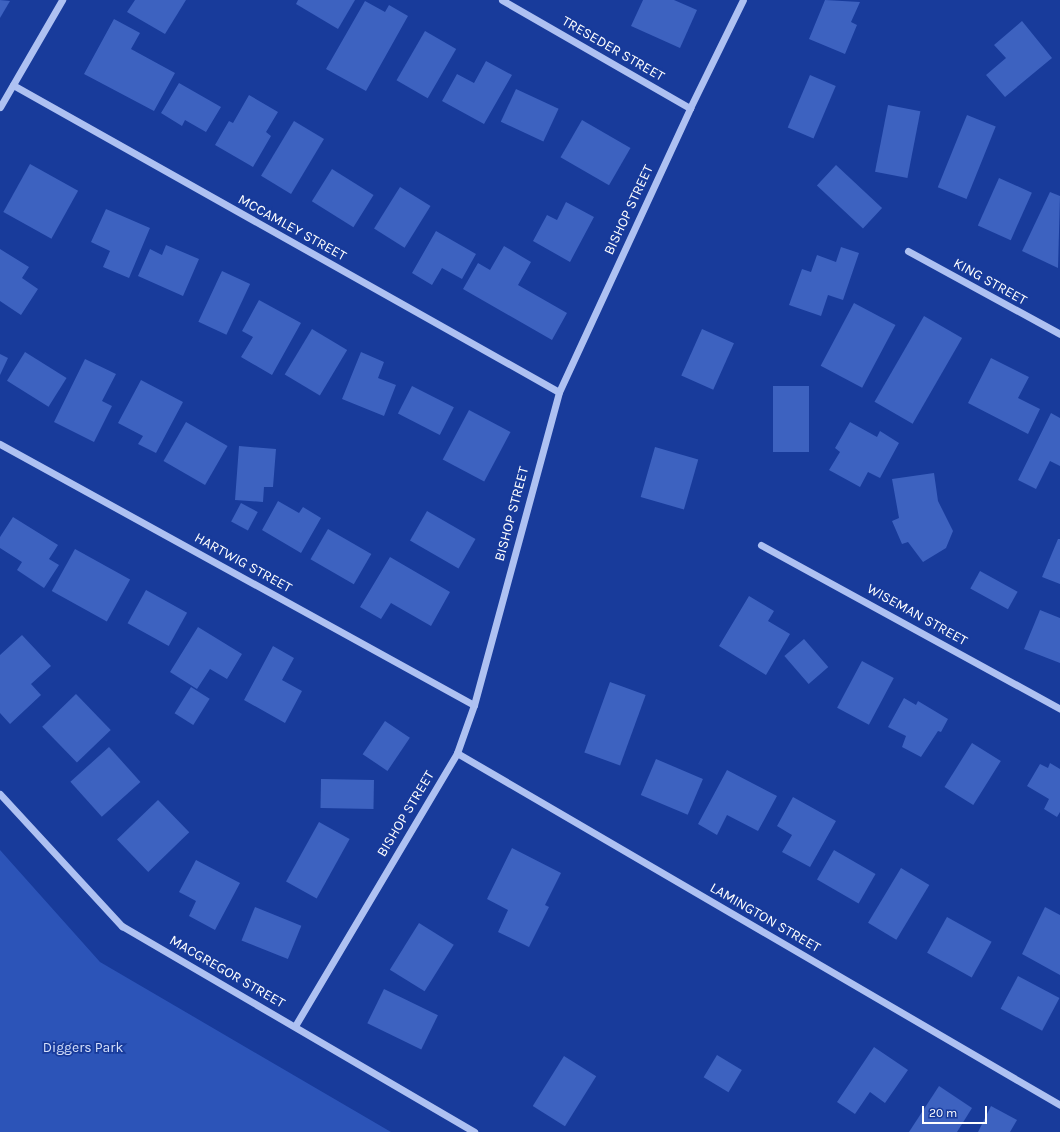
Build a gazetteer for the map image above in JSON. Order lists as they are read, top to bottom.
{
  "streets": {
    "street": [
      "TRESEDER STREET",
      "BISHOP STREET",
      "MCCAMLEY STREET",
      "KING STREET",
      "HARTWIG STREET",
      "WISEMAN STREET",
      "LAMINGTON STREET",
      "MACGREGOR STREET"
    ]
  },
  "crossings": [
    ["TRESEDER STREET", "BISHOP STREET"],
    ["BISHOP STREET", "MCCAMLEY STREET"],
    ["BISHOP STREET", "HARTWIG STREET"],
    ["BISHOP STREET", "LAMINGTON STREET"],
    ["BISHOP STREET", "MACGREGOR STREET"]
  ],
  "parks": ["Diggers Park"],
  "scale_bar": "20 m"
}
